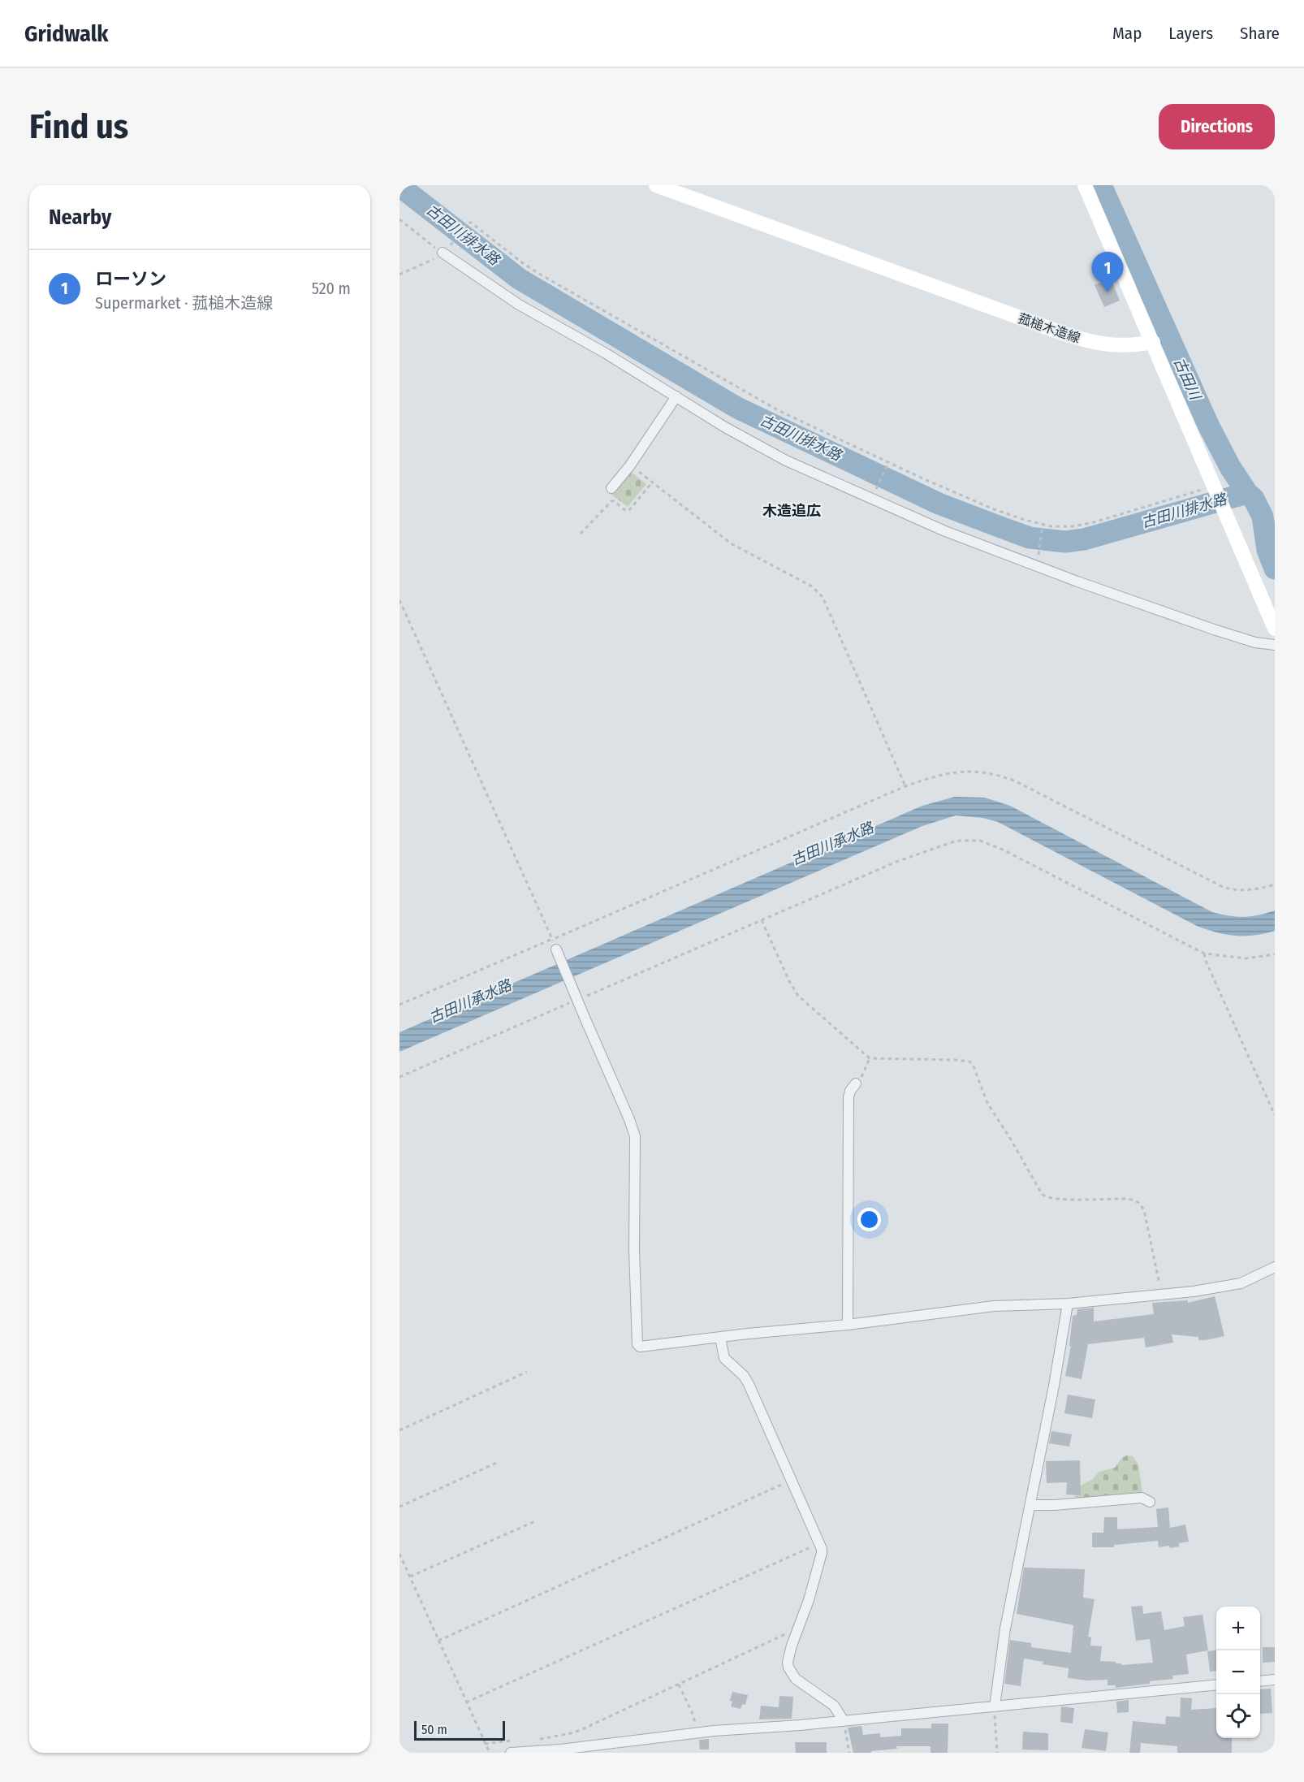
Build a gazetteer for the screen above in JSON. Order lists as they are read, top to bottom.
{
  "streets": {
    "main road": ["菰槌木造線"]
  },
  "districts": ["木造追広"],
  "water": ["古田川排水路", "古田川", "古田川承水路"],
  "scale_bar": "50 m",
  "page": {
    "header": "Gridwalk",
    "nav": ["Map", "Layers", "Share"],
    "buttons": "Directions",
    "title": "Find us",
    "heading": "Nearby",
    "list": [
      {
        "mark": "1",
        "name": "ローソン",
        "note": "Supermarket · 菰槌木造線",
        "value": "520 m"
      }
    ],
    "pins": "1",
    "map_buttons": ["+", "−"],
    "scale": "50 m"
  }
}
